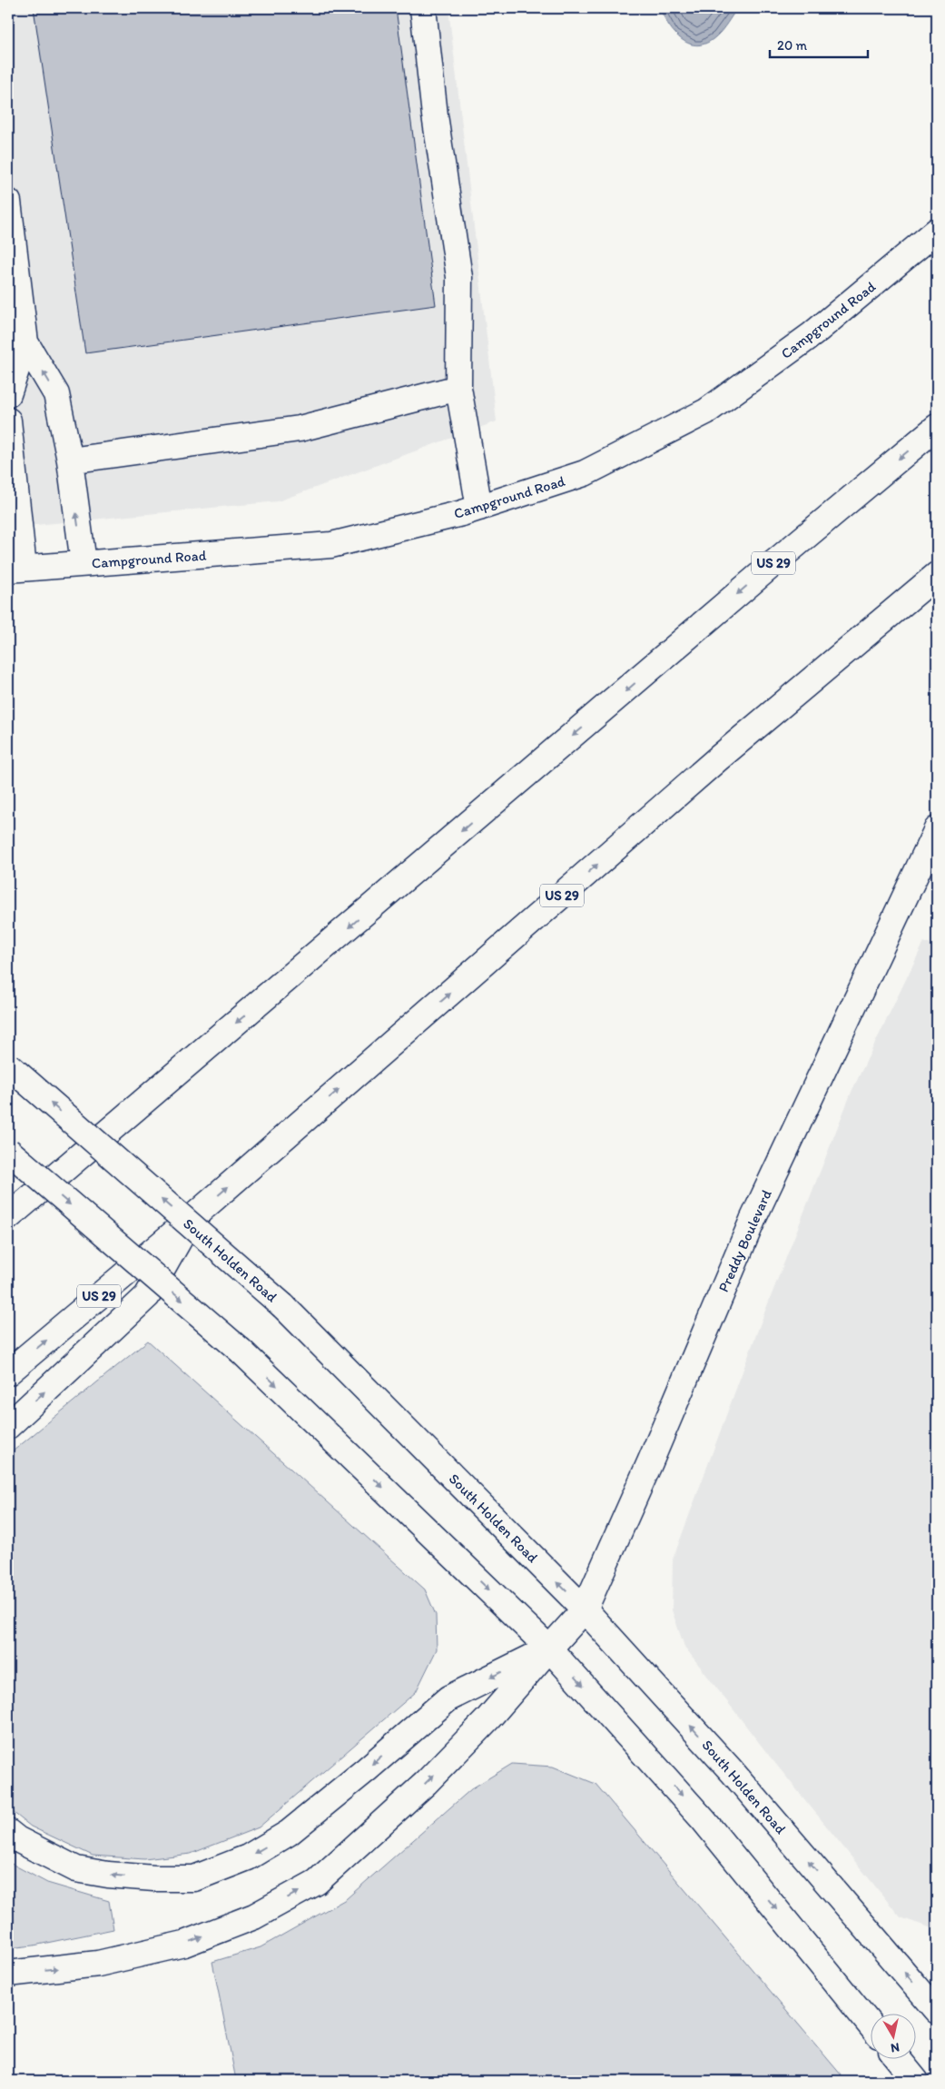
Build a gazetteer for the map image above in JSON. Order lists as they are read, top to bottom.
{
  "streets": {
    "main road": [
      "Campground Road",
      "US 29",
      "Preddy Boulevard",
      "South Holden Road"
    ]
  },
  "crossings": [
    ["Preddy Boulevard", "South Holden Road"]
  ],
  "one_way": ["Preddy Boulevard"],
  "scale_bar": "20 m",
  "north": "bottom"
}
